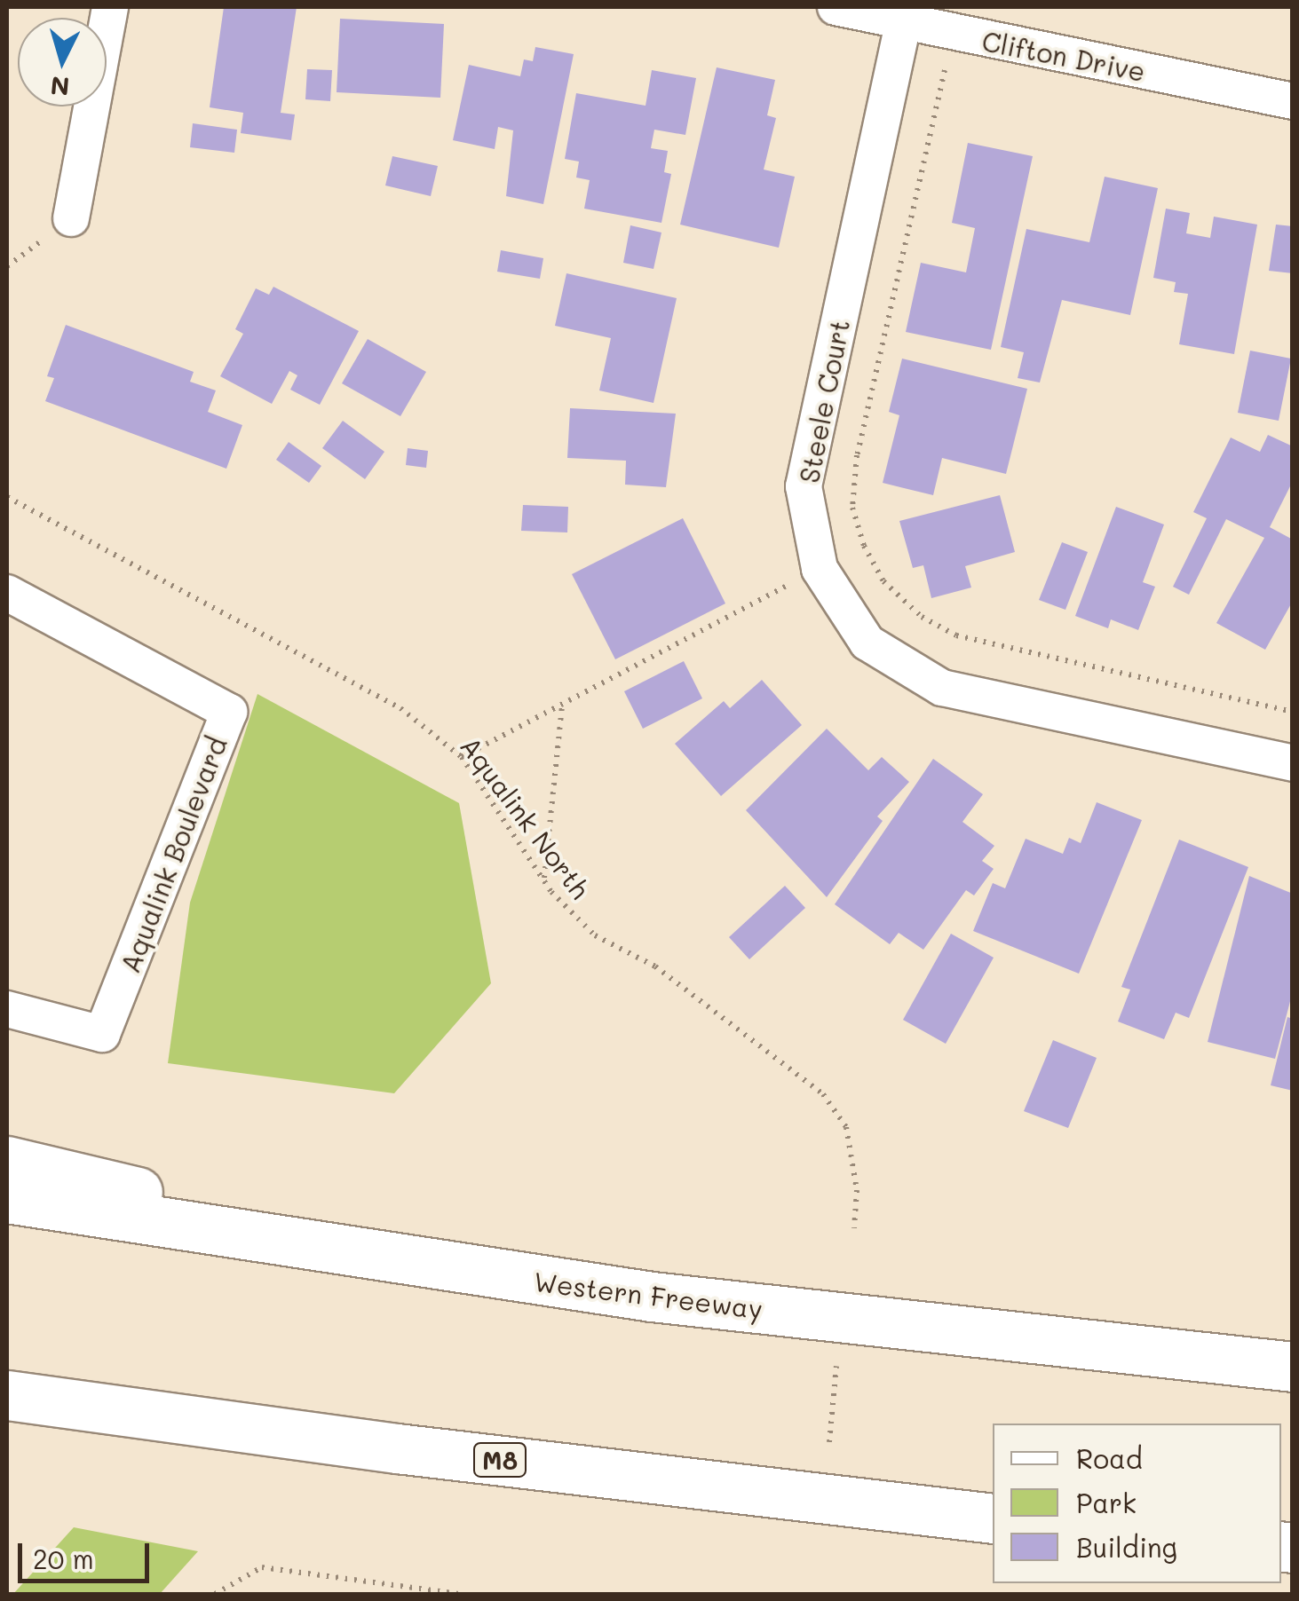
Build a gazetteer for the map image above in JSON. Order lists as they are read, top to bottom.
{
  "streets": {
    "highway": ["Western Freeway", "M8"],
    "street": ["Clifton Drive", "Steele Court", "Aqualink Boulevard"],
    "path": ["Aqualink North"]
  },
  "crossings": [
    ["Clifton Drive", "Steele Court"]
  ],
  "legend": ["Road", "Park", "Building"],
  "scale_bar": "20 m",
  "north": "bottom"
}
